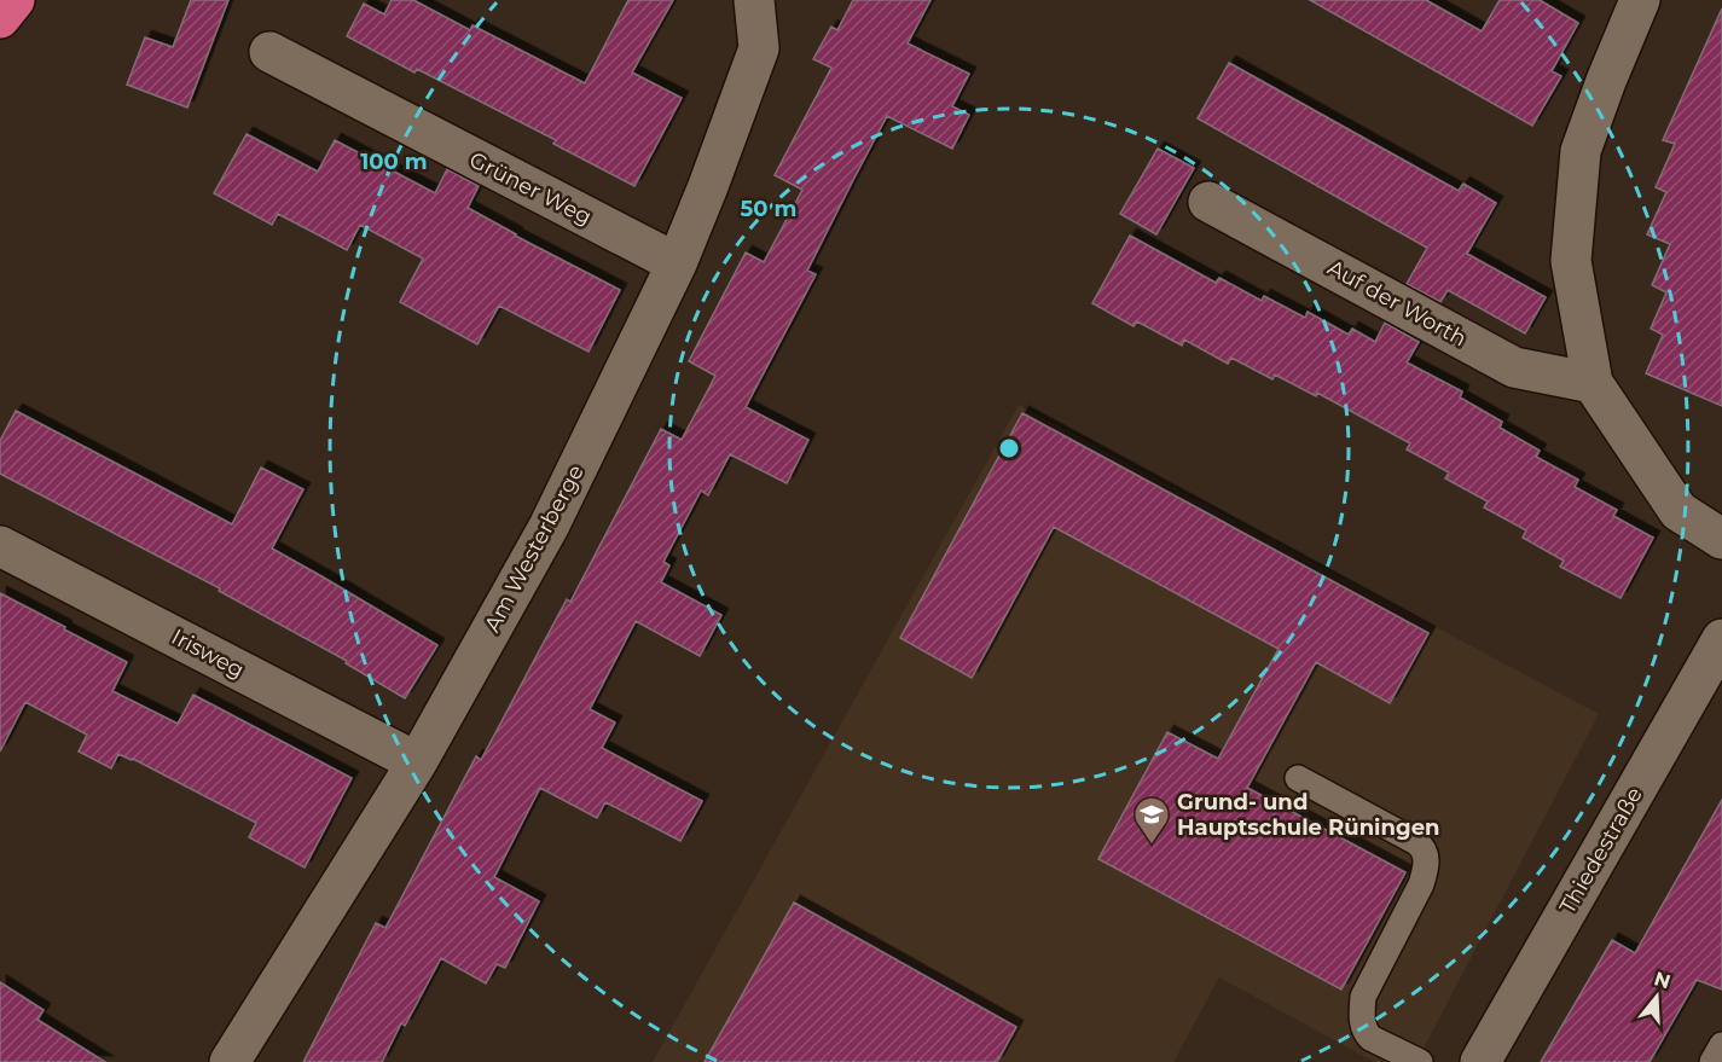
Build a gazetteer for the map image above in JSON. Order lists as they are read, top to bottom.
{
  "streets": {
    "street": [
      "Grüner Weg",
      "Auf der Worth",
      "Am Westerberge",
      "Irisweg",
      "Thiedestraße"
    ]
  },
  "crossings": [
    ["Grüner Weg", "Am Westerberge"],
    ["Am Westerberge", "Irisweg"]
  ],
  "places": {
    "school or university": ["Grund- und Hauptschule Rüningen"]
  },
  "north": "top",
  "rings": ["100 m", "50 m"]
}
